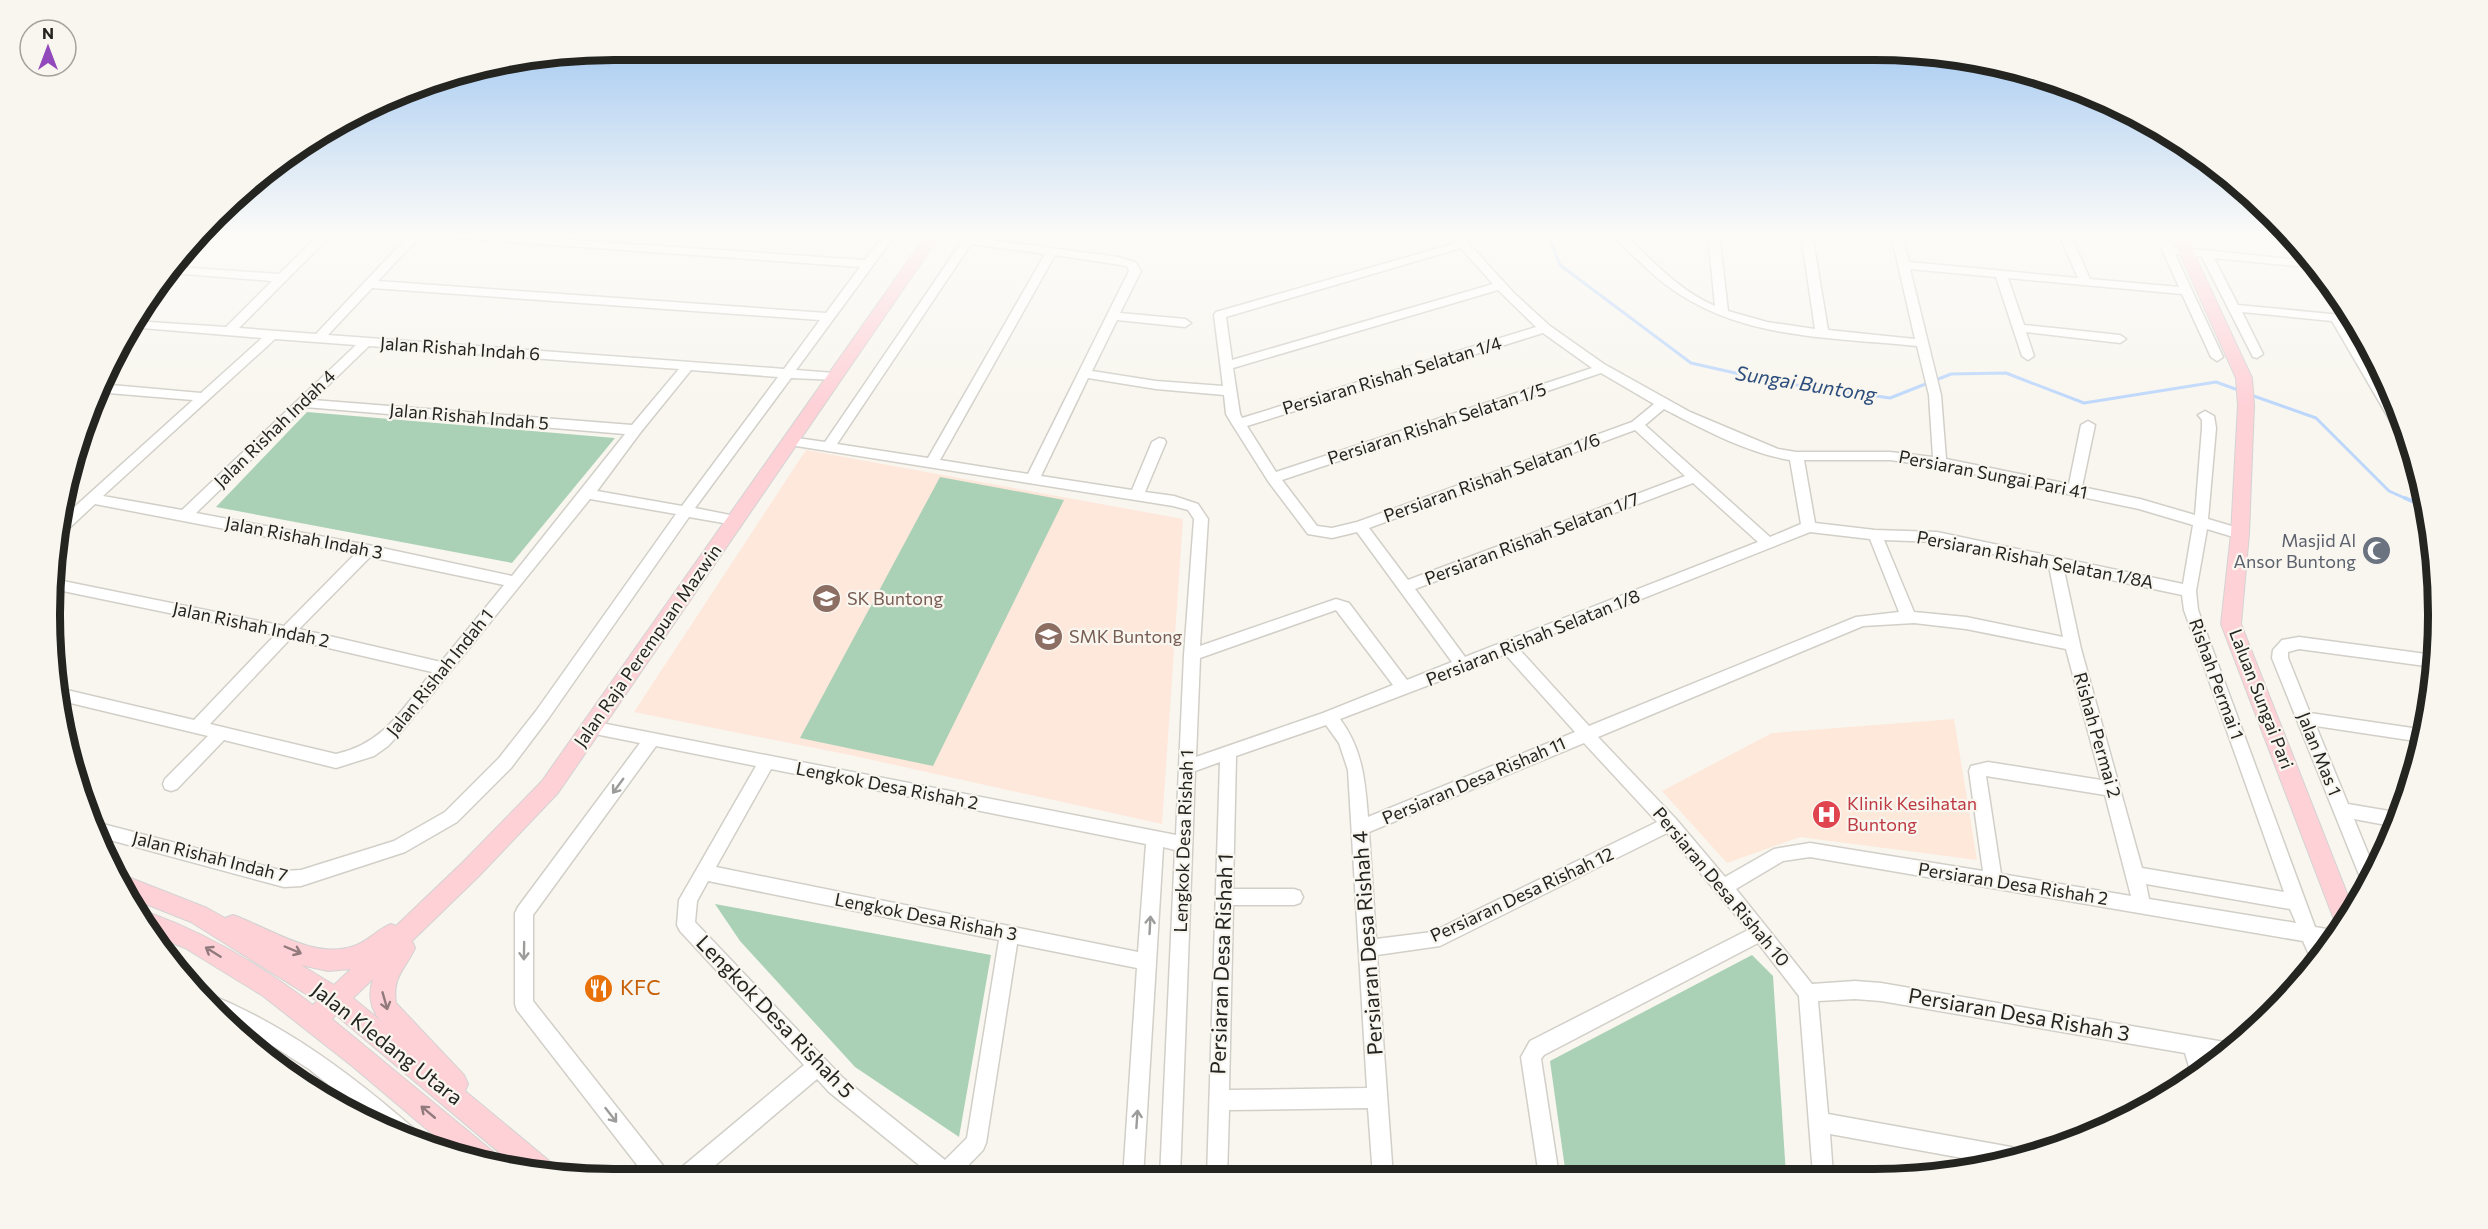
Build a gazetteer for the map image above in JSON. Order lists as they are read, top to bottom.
{
  "streets": {
    "main road": ["Jalan Raja Perempuan Mazwin", "Laluan Sungai Pari", "Jalan Kledang Utara"],
    "street": [
      "Jalan Rishah Indah 6",
      "Persiaran Rishah Selatan 1/4",
      "Jalan Rishah Indah 5",
      "Persiaran Rishah Selatan 1/5",
      "Jalan Rishah Indah 4",
      "Persiaran Sungai Pari 41",
      "Persiaran Rishah Selatan 1/6",
      "Jalan Rishah Indah 3",
      "Persiaran Rishah Selatan 1/7",
      "Persiaran Rishah Selatan 1/8A",
      "Jalan Rishah Indah 2",
      "Persiaran Rishah Selatan 1/8",
      "Jalan Rishah Indah 1",
      "Rishah Permai 1",
      "Rishah Permai 2",
      "Jalan Mas 1",
      "Persiaran Desa Rishah 11",
      "Lengkok Desa Rishah 2",
      "Lengkok Desa Rishah 1",
      "Jalan Rishah Indah 7",
      "Persiaran Desa Rishah 2",
      "Persiaran Desa Rishah 10",
      "Persiaran Desa Rishah 12",
      "Lengkok Desa Rishah 3",
      "Persiaran Desa Rishah 4",
      "Persiaran Desa Rishah 1",
      "Persiaran Desa Rishah 3",
      "Lengkok Desa Rishah 5"
    ]
  },
  "crossings": [
    ["Jalan Rishah Indah 6", "Jalan Rishah Indah 4"],
    ["Jalan Rishah Indah 6", "Jalan Raja Perempuan Mazwin"],
    ["Jalan Rishah Indah 6", "Jalan Rishah Indah 1"],
    ["Jalan Rishah Indah 6", "Jalan Rishah Indah 7"],
    ["Persiaran Rishah Selatan 1/4", "Persiaran Sungai Pari 41"],
    ["Jalan Rishah Indah 5", "Jalan Rishah Indah 4"],
    ["Jalan Rishah Indah 5", "Jalan Rishah Indah 1"],
    ["Persiaran Rishah Selatan 1/5", "Persiaran Sungai Pari 41"],
    ["Persiaran Rishah Selatan 1/5", "Persiaran Rishah Selatan 1/6"],
    ["Jalan Rishah Indah 4", "Jalan Rishah Indah 3"],
    ["Persiaran Sungai Pari 41", "Persiaran Rishah Selatan 1/6"],
    ["Persiaran Sungai Pari 41", "Rishah Permai 1"],
    ["Persiaran Sungai Pari 41", "Laluan Sungai Pari"],
    ["Persiaran Rishah Selatan 1/6", "Persiaran Rishah Selatan 1/7"],
    ["Jalan Rishah Indah 3", "Jalan Rishah Indah 1"],
    ["Persiaran Rishah Selatan 1/8A", "Persiaran Rishah Selatan 1/8"],
    ["Persiaran Rishah Selatan 1/8A", "Rishah Permai 1"],
    ["Persiaran Rishah Selatan 1/8A", "Rishah Permai 2"],
    ["Jalan Rishah Indah 2", "Jalan Rishah Indah 1"],
    ["Persiaran Rishah Selatan 1/8", "Lengkok Desa Rishah 1"],
    ["Persiaran Rishah Selatan 1/8", "Persiaran Desa Rishah 10"],
    ["Persiaran Rishah Selatan 1/8", "Persiaran Desa Rishah 4"],
    ["Persiaran Rishah Selatan 1/8", "Persiaran Desa Rishah 1"],
    ["Jalan Raja Perempuan Mazwin", "Lengkok Desa Rishah 2"],
    ["Jalan Raja Perempuan Mazwin", "Jalan Kledang Utara"],
    ["Rishah Permai 1", "Persiaran Desa Rishah 2"],
    ["Rishah Permai 2", "Persiaran Desa Rishah 11"],
    ["Rishah Permai 2", "Persiaran Desa Rishah 2"],
    ["Persiaran Desa Rishah 11", "Persiaran Desa Rishah 10"],
    ["Persiaran Desa Rishah 11", "Persiaran Desa Rishah 4"],
    ["Lengkok Desa Rishah 2", "Lengkok Desa Rishah 1"],
    ["Lengkok Desa Rishah 2", "Lengkok Desa Rishah 5"],
    ["Lengkok Desa Rishah 1", "Lengkok Desa Rishah 3"],
    ["Persiaran Desa Rishah 2", "Persiaran Desa Rishah 10"],
    ["Persiaran Desa Rishah 10", "Persiaran Desa Rishah 12"],
    ["Persiaran Desa Rishah 10", "Persiaran Desa Rishah 3"],
    ["Persiaran Desa Rishah 12", "Persiaran Desa Rishah 4"],
    ["Lengkok Desa Rishah 3", "Lengkok Desa Rishah 5"]
  ],
  "water": ["Sungai Buntong"],
  "places": {
    "mosque": ["Masjid Al Ansor Buntong"],
    "school or university": ["SK Buntong", "SMK Buntong"],
    "hospital": ["Klinik Kesihatan Buntong"],
    "restaurant": ["KFC"]
  },
  "north": "top"
}
